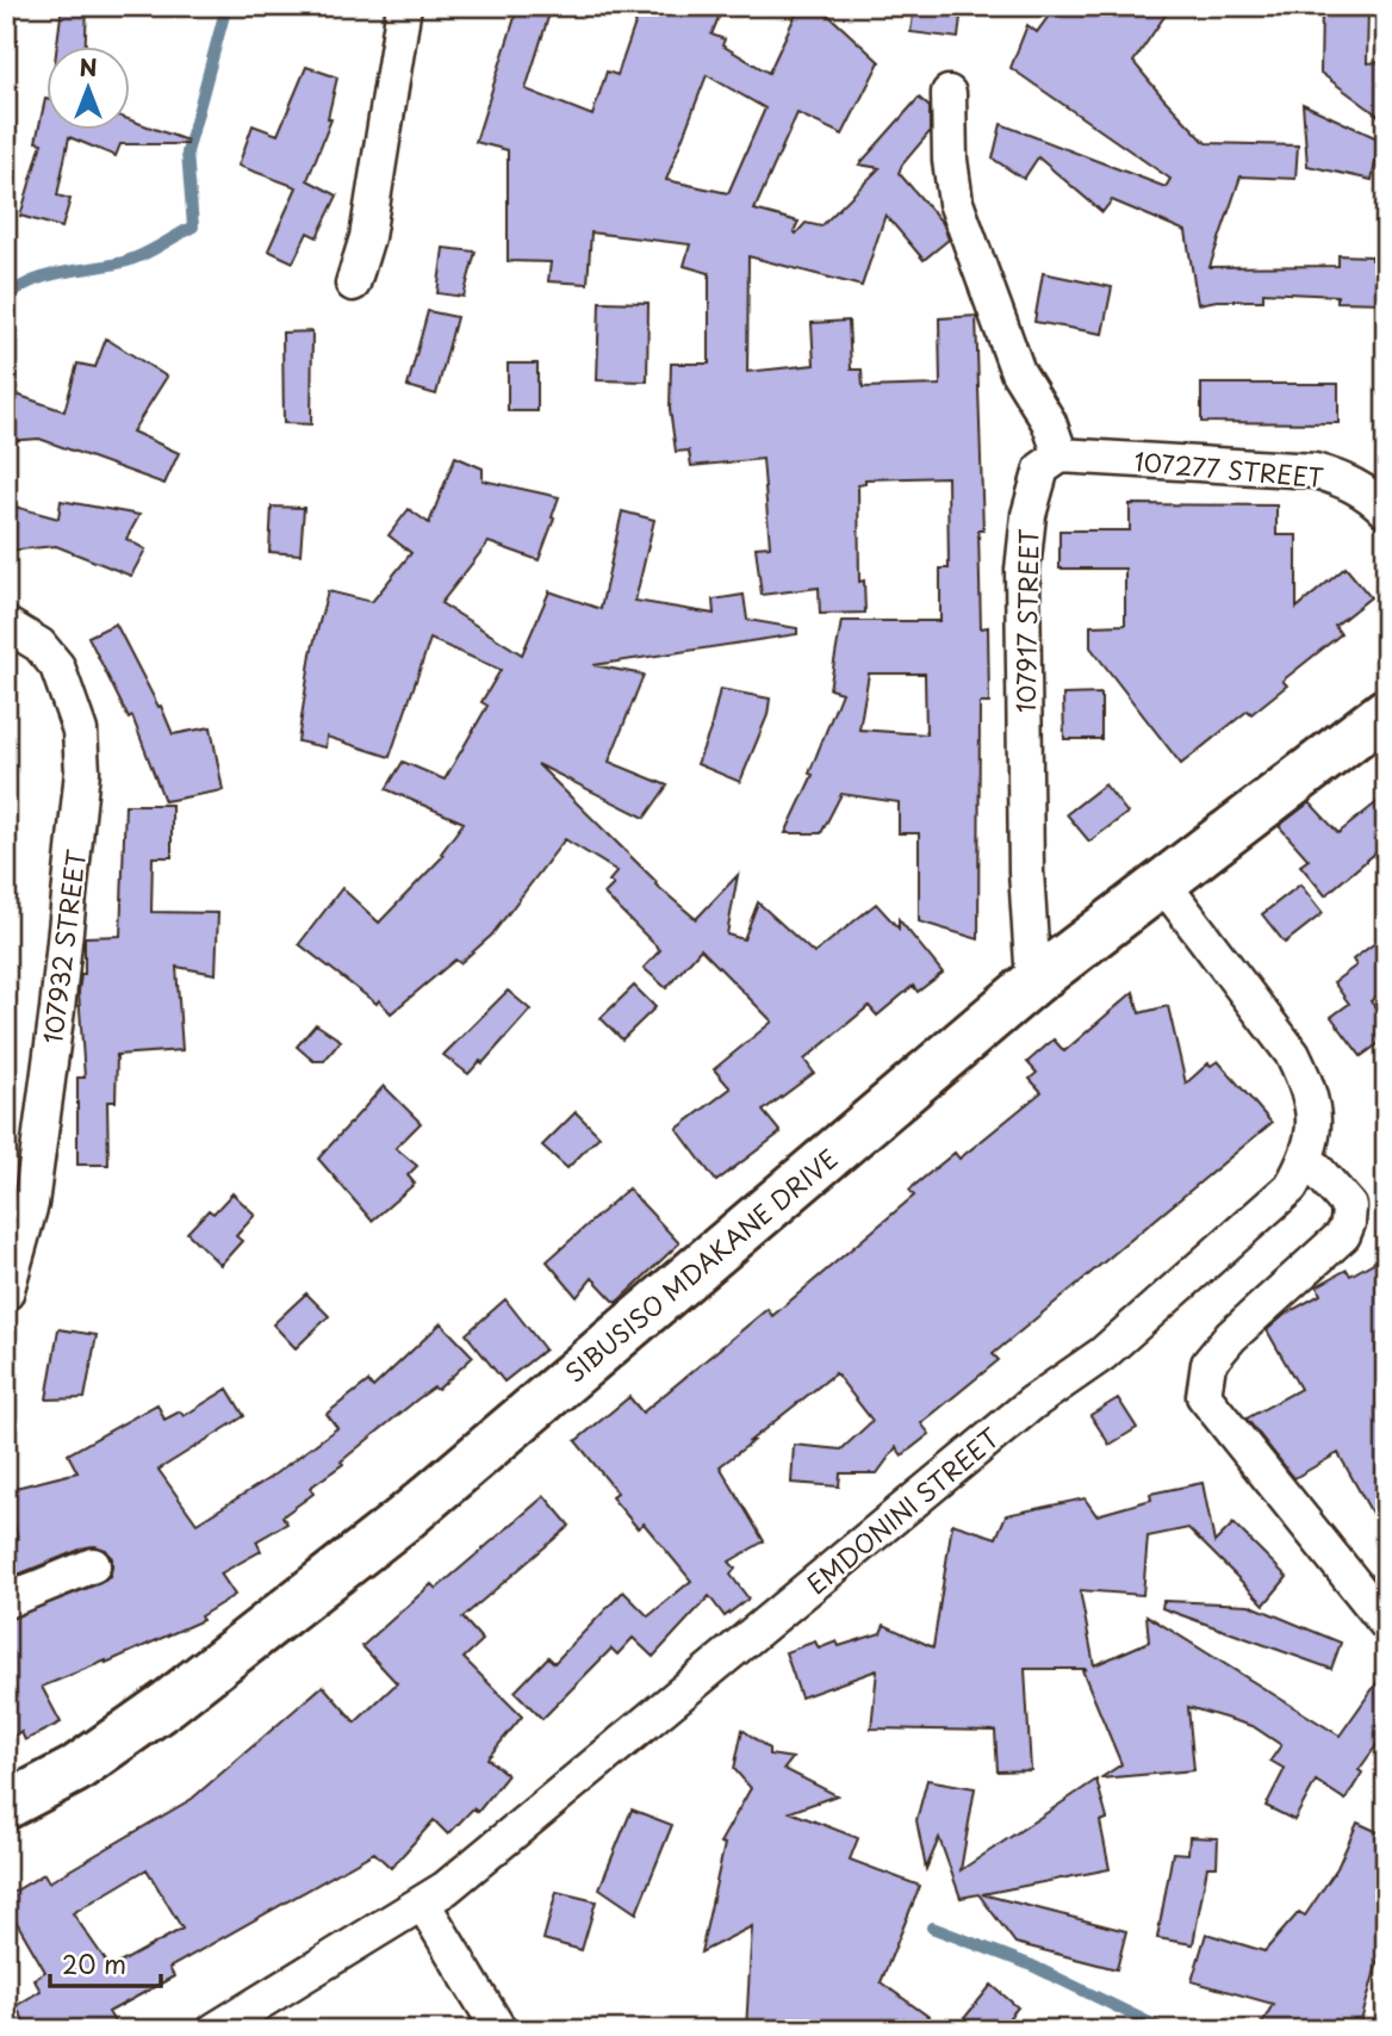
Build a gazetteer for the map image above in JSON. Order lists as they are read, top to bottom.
{
  "streets": {
    "street": [
      "107277 STREET",
      "107917 STREET",
      "107932 STREET",
      "SIBUSISO MDAKANE DRIVE",
      "EMDONINI STREET"
    ]
  },
  "crossings": [
    ["107277 STREET", "107917 STREET"],
    ["107917 STREET", "SIBUSISO MDAKANE DRIVE"],
    ["SIBUSISO MDAKANE DRIVE", "EMDONINI STREET"]
  ],
  "scale_bar": "20 m",
  "north": "top"
}
